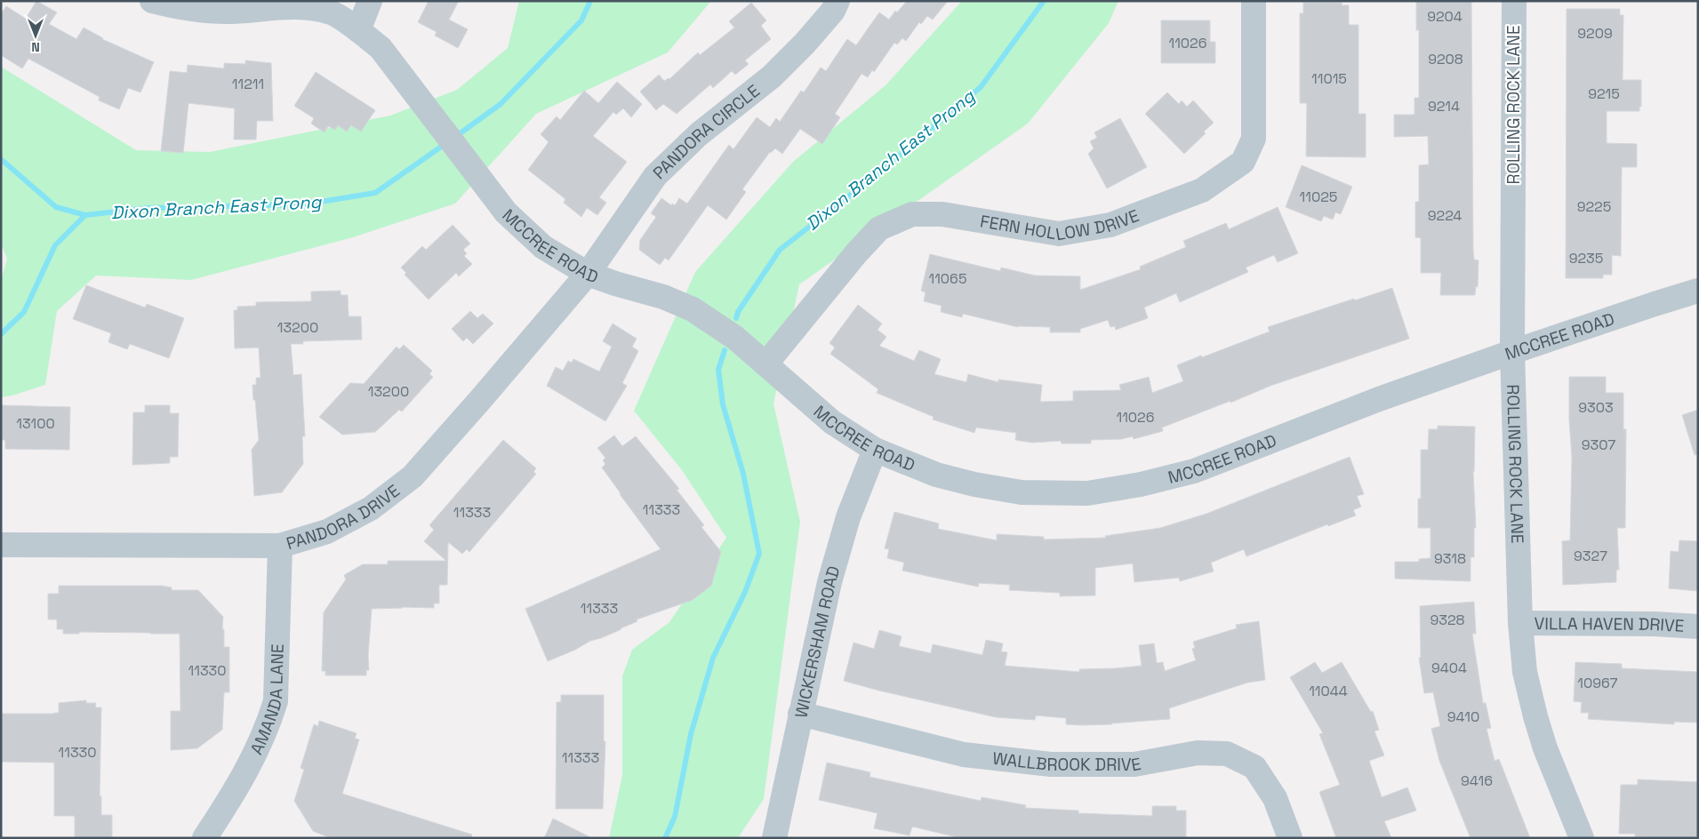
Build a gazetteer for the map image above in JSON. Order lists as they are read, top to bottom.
{
  "streets": {
    "street": [
      "ROLLING ROCK LANE",
      "PANDORA CIRCLE",
      "FERN HOLLOW DRIVE",
      "MCCREE ROAD",
      "PANDORA DRIVE",
      "VILLA HAVEN DRIVE",
      "WICKERSHAM ROAD",
      "AMANDA LANE",
      "WALLBROOK DRIVE"
    ]
  },
  "crossings": [
    ["ROLLING ROCK LANE", "MCCREE ROAD"],
    ["ROLLING ROCK LANE", "VILLA HAVEN DRIVE"],
    ["PANDORA CIRCLE", "MCCREE ROAD"],
    ["PANDORA CIRCLE", "PANDORA DRIVE"],
    ["FERN HOLLOW DRIVE", "MCCREE ROAD"],
    ["MCCREE ROAD", "PANDORA DRIVE"],
    ["MCCREE ROAD", "WICKERSHAM ROAD"],
    ["PANDORA DRIVE", "AMANDA LANE"],
    ["WICKERSHAM ROAD", "WALLBROOK DRIVE"]
  ],
  "water": ["Dixon Branch East Prong"],
  "house_numbers": [
    "9204",
    "9209",
    "11026",
    "9208",
    "11015",
    "11211",
    "9215",
    "9214",
    "11025",
    "9225",
    "9224",
    "9235",
    "11065",
    "13200",
    "13200",
    "9303",
    "11026",
    "13100",
    "9307",
    "11333",
    "11333",
    "9327",
    "9318",
    "11333",
    "9328",
    "9404",
    "11330",
    "10967",
    "11044",
    "9410",
    "11330",
    "11333",
    "9416"
  ],
  "north": "bottom"
}
